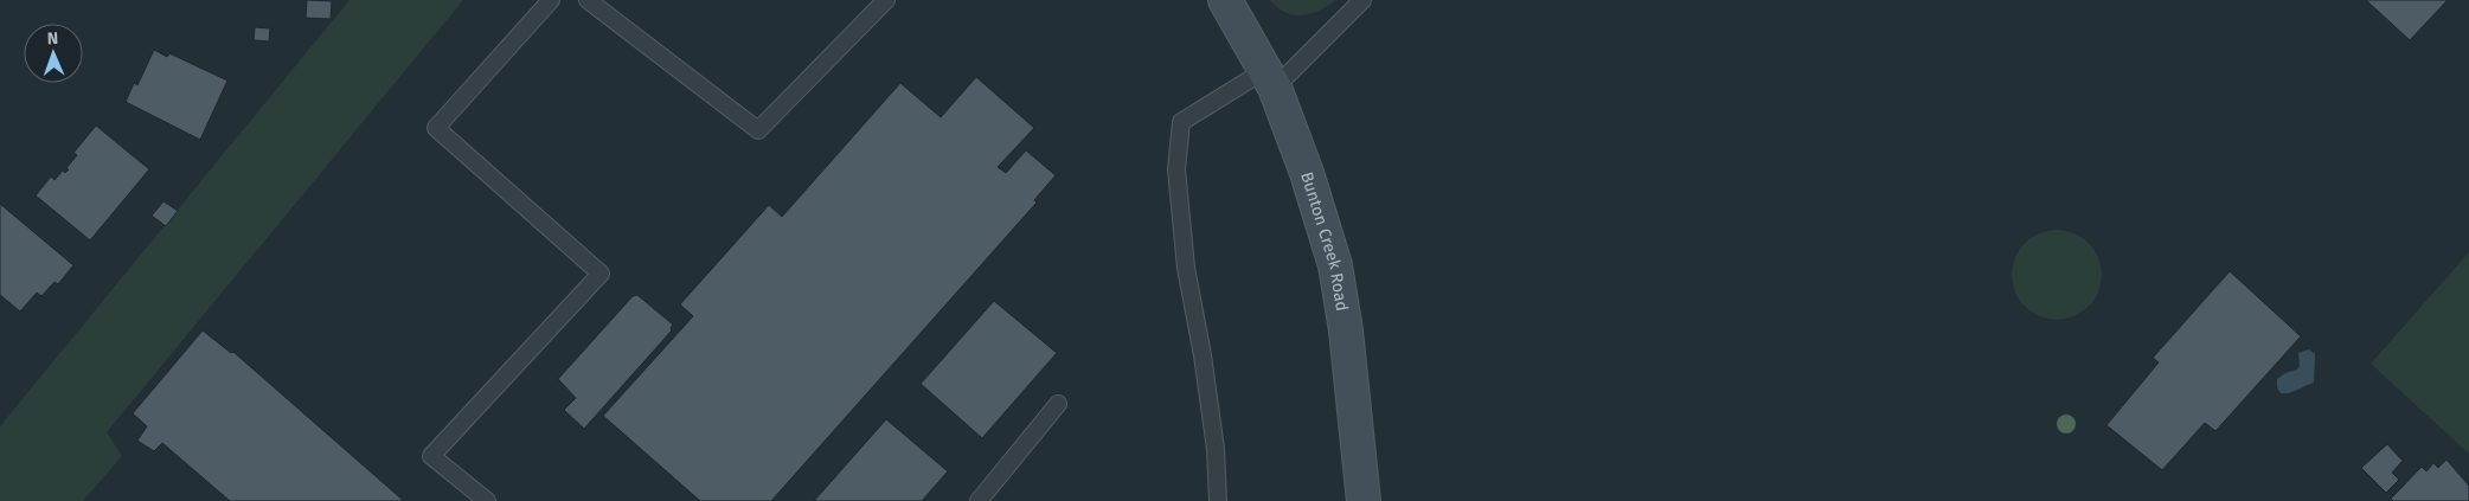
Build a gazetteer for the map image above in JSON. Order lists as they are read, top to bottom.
{
  "streets": {
    "street": ["Bunton Creek Road"]
  },
  "north": "top"
}
